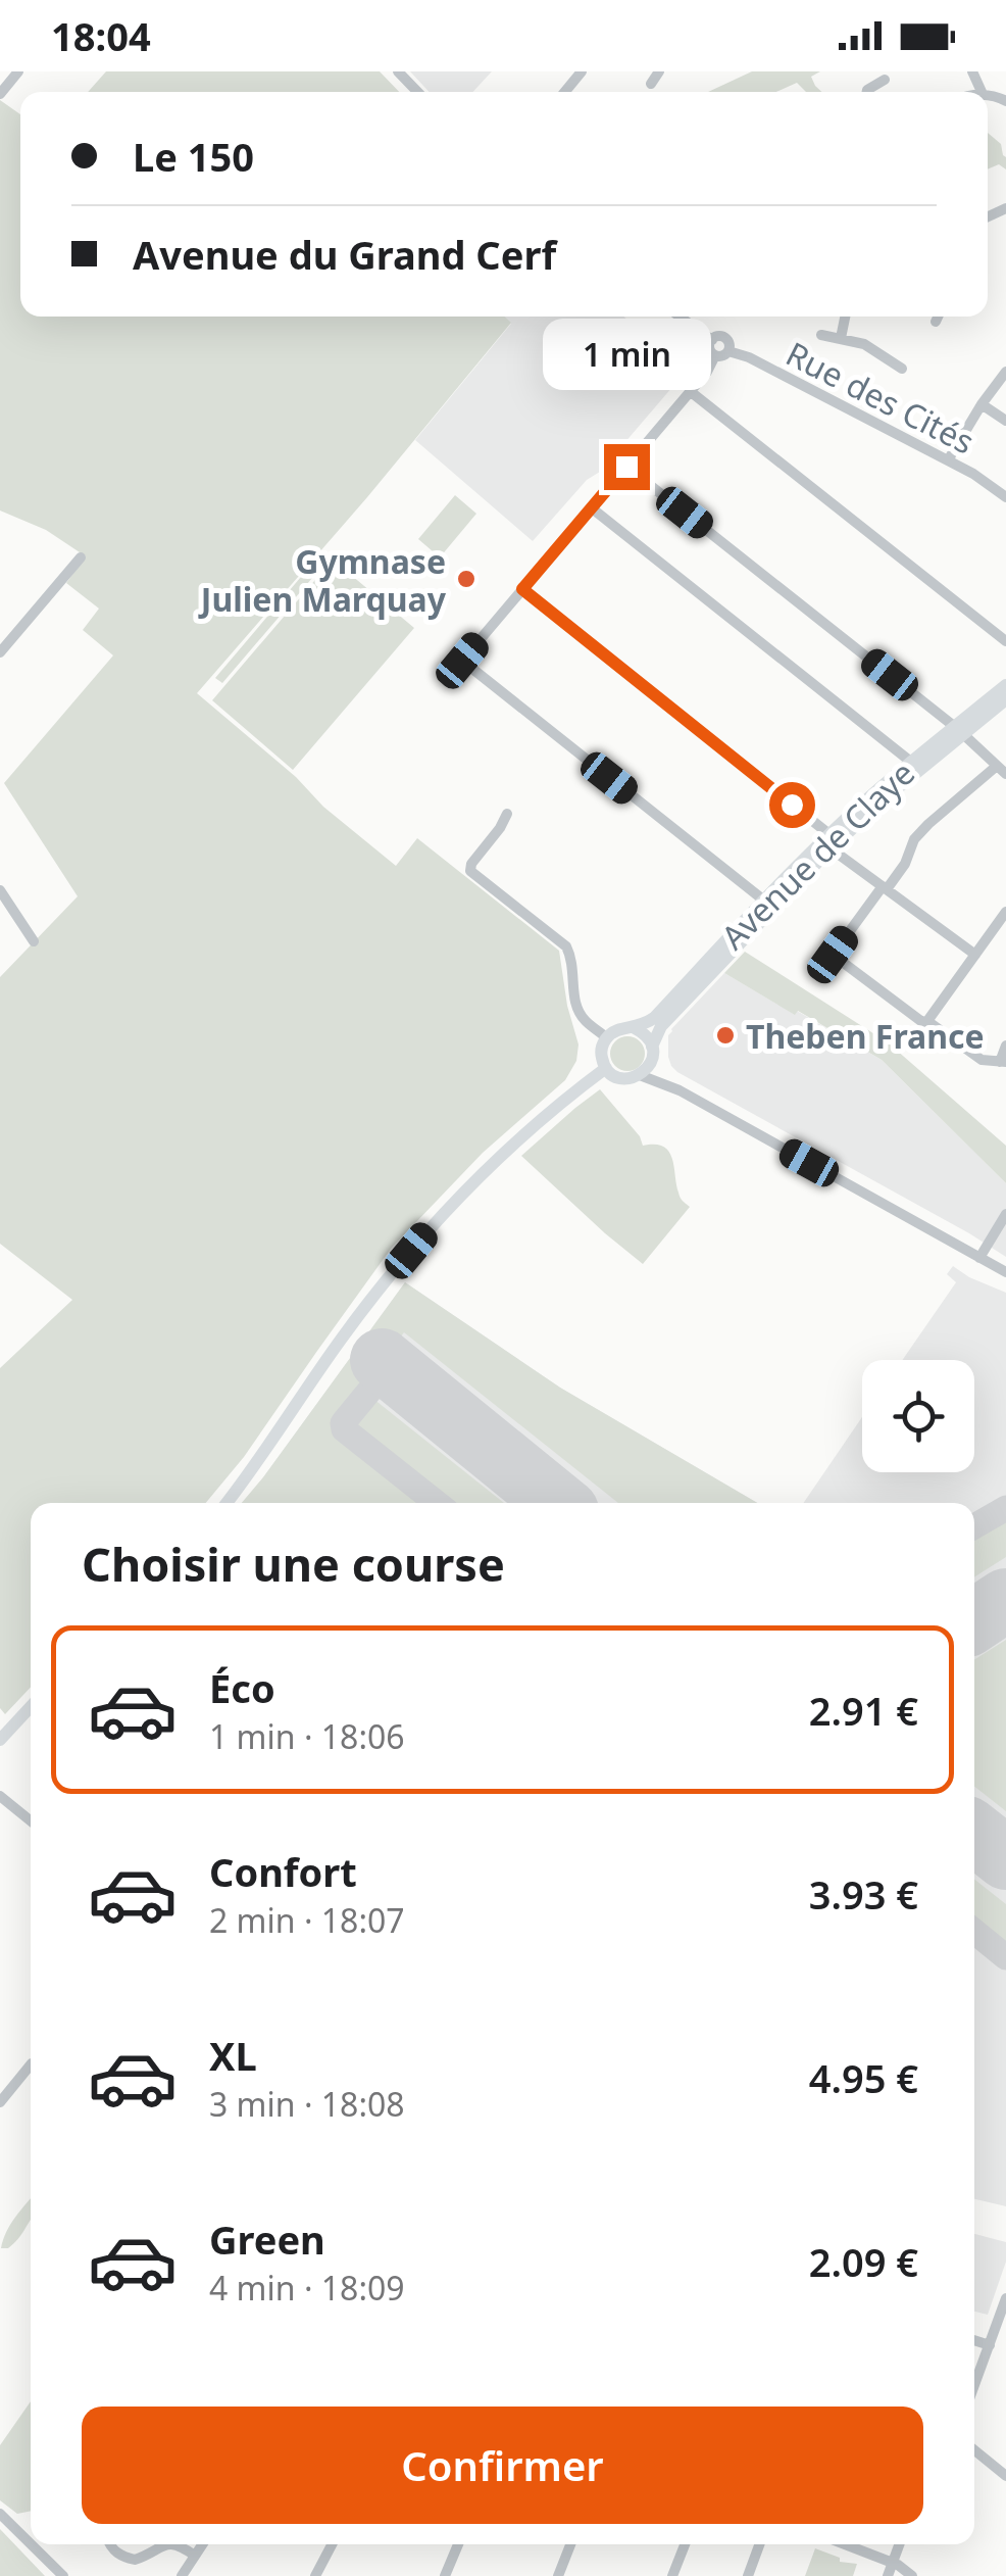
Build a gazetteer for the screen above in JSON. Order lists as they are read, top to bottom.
{
  "streets": {
    "main road": ["Avenue de Claye"],
    "street": ["Rue des Cités"]
  },
  "places": ["Gymnase Julien Marquay", "Theben France"],
  "page": {
    "status": "18:04",
    "banner": ["Le 150", "Avenue du Grand Cerf"],
    "bubble": "1 min",
    "heading": "Choisir une course",
    "list": [
      {
        "name": "Éco",
        "note": "1 min · 18:06",
        "value": "2.91 €"
      },
      {
        "name": "Confort",
        "note": "2 min · 18:07",
        "value": "3.93 €"
      },
      {
        "name": "XL",
        "note": "3 min · 18:08",
        "value": "4.95 €"
      },
      {
        "name": "Green",
        "note": "4 min · 18:09",
        "value": "2.09 €"
      }
    ],
    "buttons": "Confirmer"
  }
}
